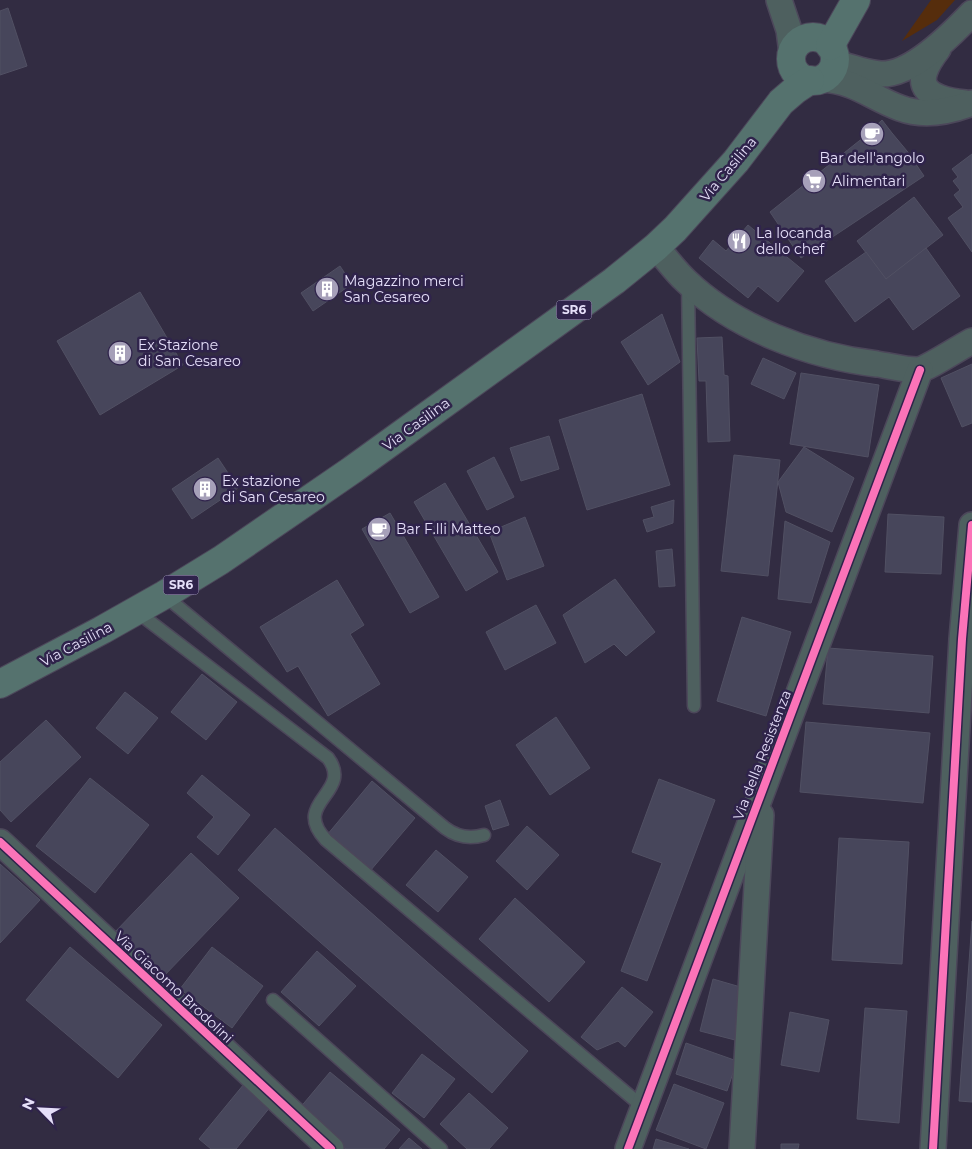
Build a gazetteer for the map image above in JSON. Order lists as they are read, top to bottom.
{
  "streets": {
    "main road": ["Via Casilina", "SR6"],
    "street": ["Via della Resistenza", "Via Giacomo Brodolini"]
  },
  "places": {
    "cafe": ["Bar dell'angolo", "Bar F.lli Matteo"],
    "supermarket": ["Alimentari"],
    "restaurant": ["La locanda dello chef"],
    "building": ["Magazzino merci San Cesareo", "Ex Stazione di San Cesareo", "Ex stazione di San Cesareo"]
  },
  "north": "top left"
}
